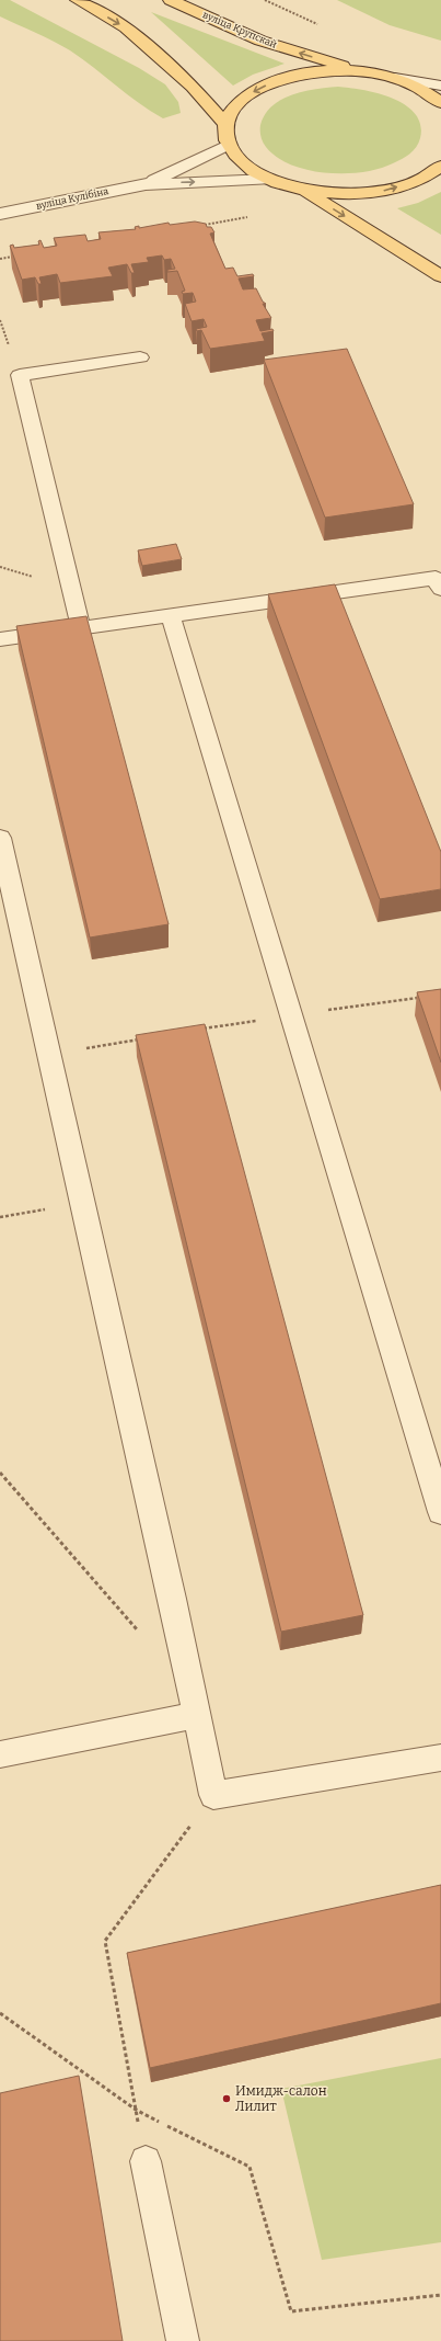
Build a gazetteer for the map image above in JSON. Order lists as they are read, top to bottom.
{
  "streets": {
    "main road": ["вуліца Крупскай"],
    "street": ["вуліца Кулібіна"]
  },
  "places": ["Имидж-салон Лилит"]
}
